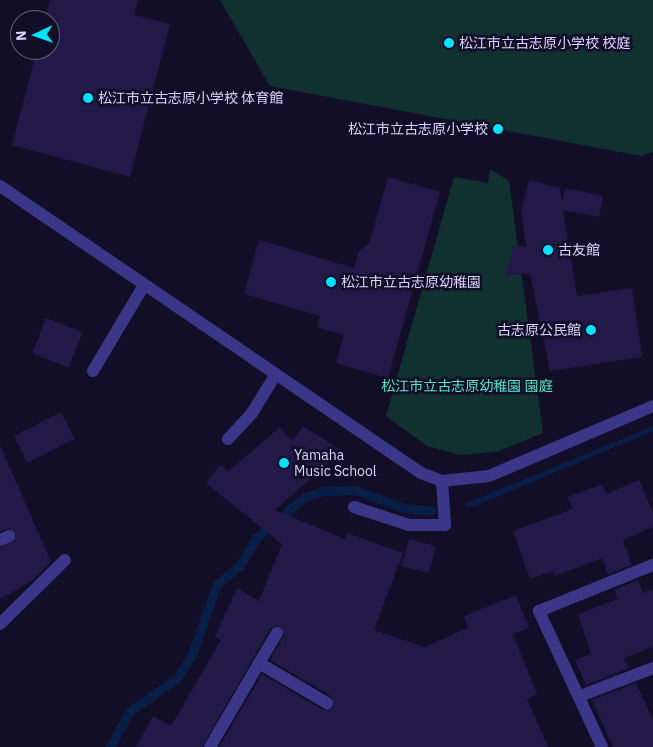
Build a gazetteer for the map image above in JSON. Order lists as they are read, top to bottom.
{
  "parks": ["松江市立古志原幼稚園 園庭"],
  "places": [
    "松江市立古志原小学校 校庭",
    "松江市立古志原小学校 体育館",
    "松江市立古志原小学校",
    "古友館",
    "松江市立古志原幼稚園",
    "古志原公民館",
    "Yamaha Music School"
  ],
  "north": "left"
}
